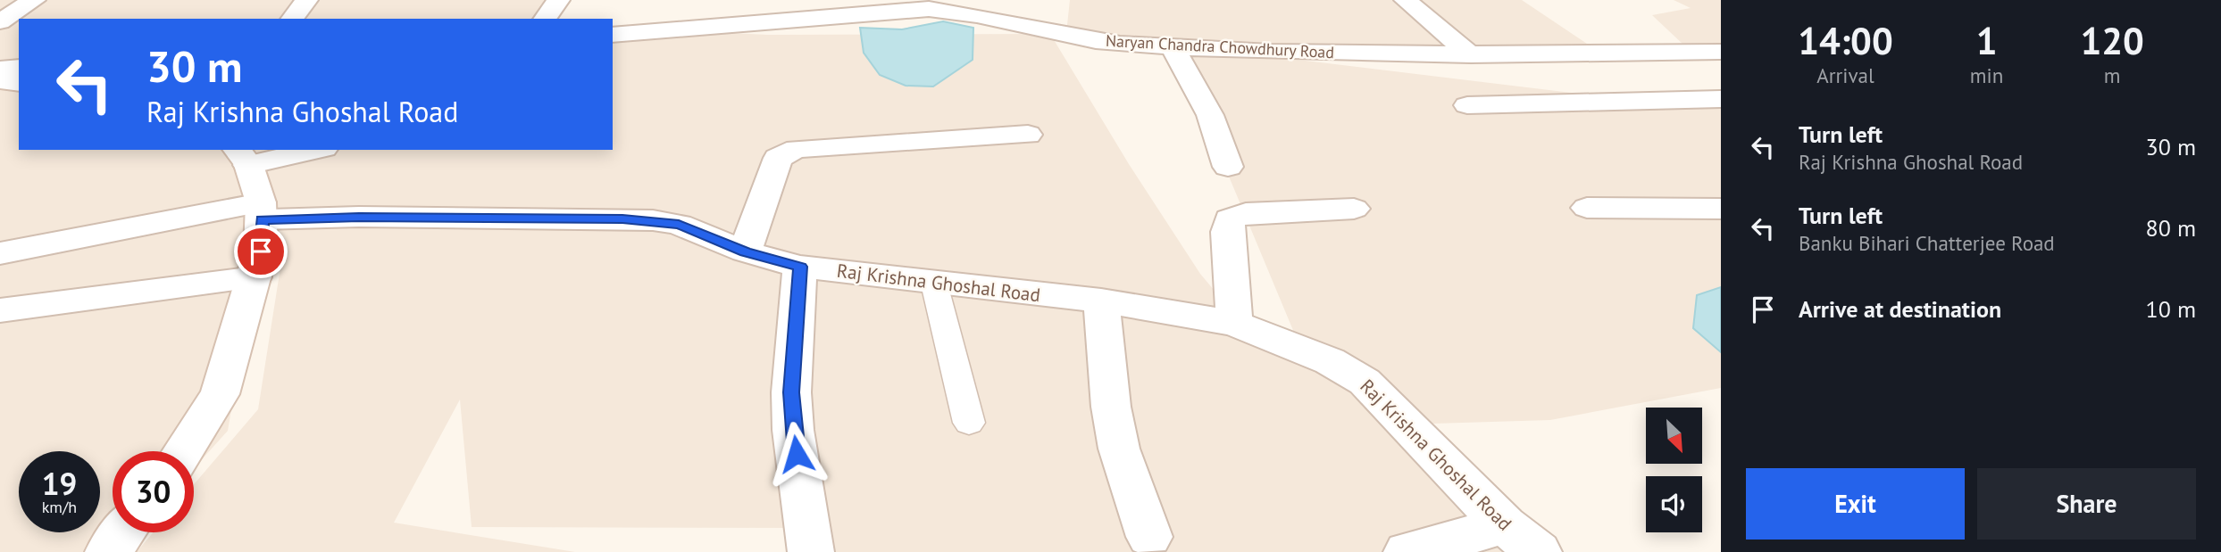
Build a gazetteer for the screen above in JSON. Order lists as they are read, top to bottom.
{
  "streets": {
    "street": ["Naryan Chandra Chowdhury Road", "Raj Krishna Ghoshal Road"]
  },
  "north": "bottom right",
  "page": {
    "eta": [
      "14:00",
      "Arrival",
      "1",
      "min",
      "120",
      "m"
    ],
    "turn": ["30 m", "Raj Krishna Ghoshal Road"],
    "list": [
      {
        "name": "Turn left",
        "note": "Raj Krishna Ghoshal Road",
        "value": "30 m"
      },
      {
        "name": "Turn left",
        "note": "Banku Bihari Chatterjee Road",
        "value": "80 m"
      },
      {
        "name": "Arrive at destination",
        "value": "10 m"
      }
    ],
    "speed": "19 km/h",
    "limit": "30",
    "buttons": ["Exit", "Share"]
  }
}
